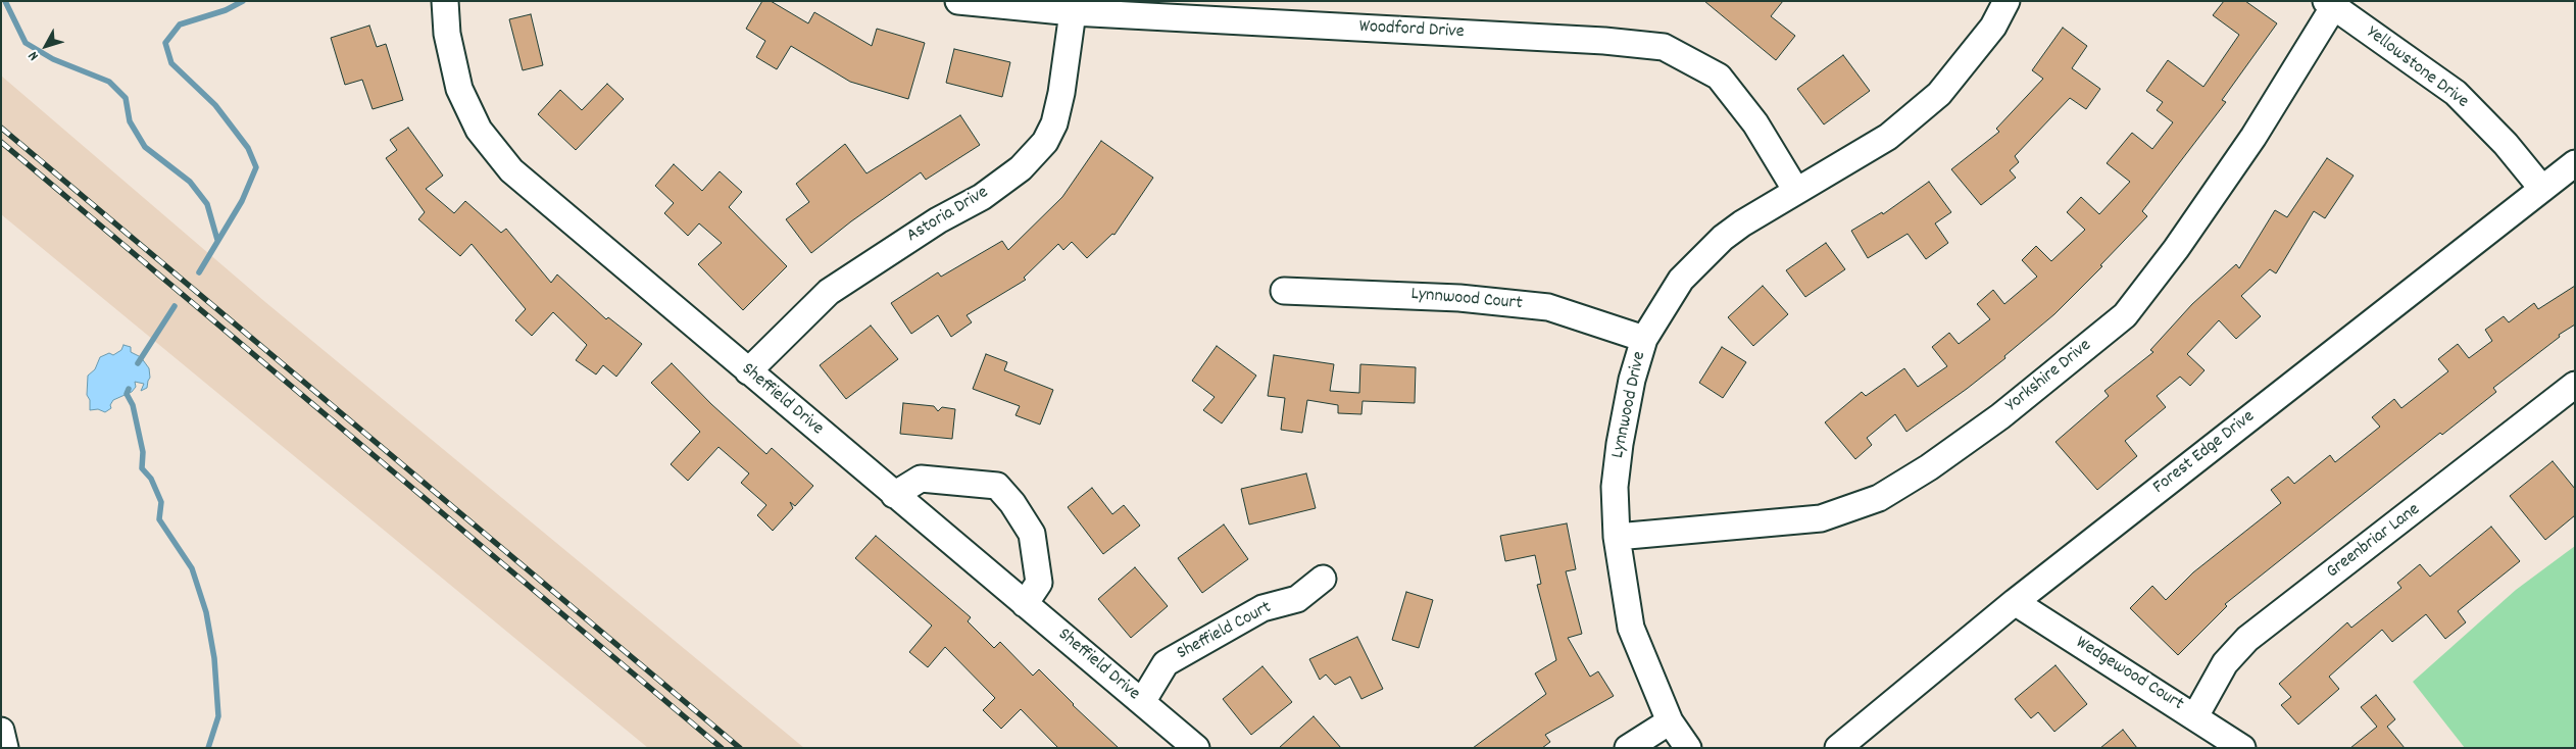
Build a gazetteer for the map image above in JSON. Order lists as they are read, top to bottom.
{
  "streets": {
    "street": [
      "Woodford Drive",
      "Yellowstone Drive",
      "Astoria Drive",
      "Lynnwood Court",
      "Yorkshire Drive",
      "Sheffield Drive",
      "Lynnwood Drive",
      "Forest Edge Drive",
      "Greenbriar Lane",
      "Sheffield Court",
      "Wedgewood Court"
    ]
  },
  "crossings": [
    ["Woodford Drive", "Astoria Drive"],
    ["Woodford Drive", "Lynnwood Drive"],
    ["Yellowstone Drive", "Yorkshire Drive"],
    ["Yellowstone Drive", "Forest Edge Drive"],
    ["Astoria Drive", "Sheffield Drive"],
    ["Lynnwood Court", "Lynnwood Drive"],
    ["Yorkshire Drive", "Lynnwood Drive"],
    ["Sheffield Drive", "Sheffield Court"],
    ["Forest Edge Drive", "Wedgewood Court"],
    ["Greenbriar Lane", "Wedgewood Court"]
  ],
  "north": "bottom left"
}
